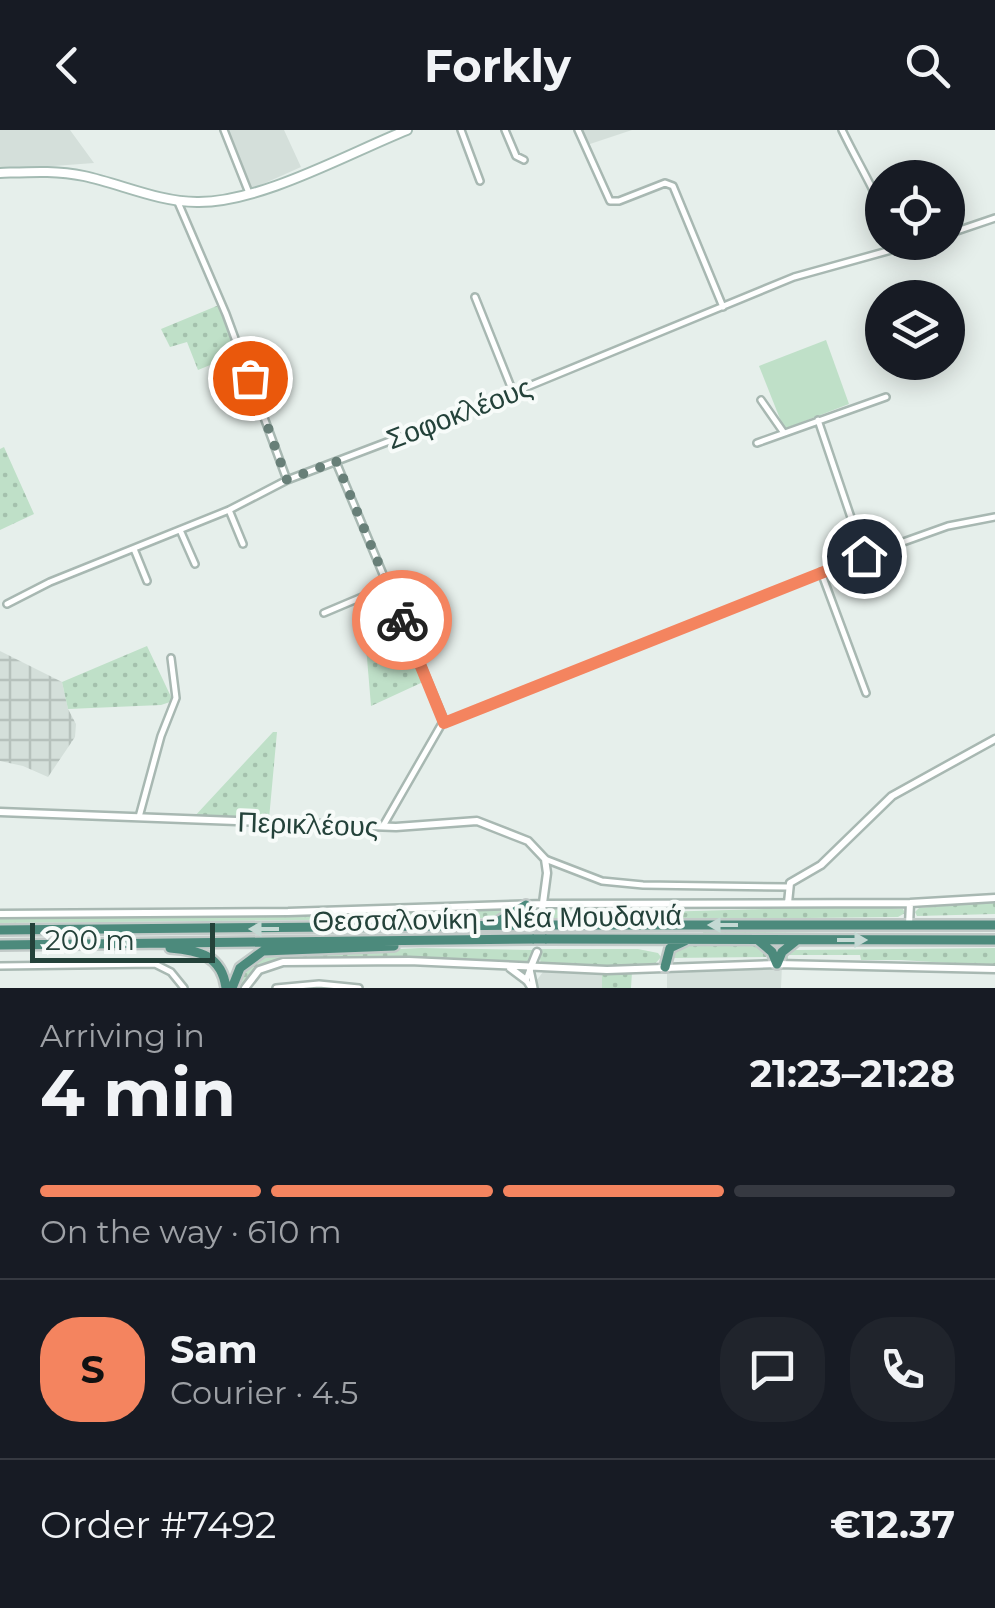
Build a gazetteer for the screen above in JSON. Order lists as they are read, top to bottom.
{
  "streets": {
    "highway": ["Θεσσαλονίκη - Νέα Μουδανιά"],
    "street": ["Σοφοκλέους", "Περικλέους"]
  },
  "scale_bar": "200 m",
  "page": {
    "header": "Forkly",
    "scale": "200 m",
    "heading": ["4 min", "Arriving in", "21:23–21:28"],
    "panel": [
      "Sam",
      "Courier · 4.5",
      "Order #7492",
      "€12.37"
    ],
    "bar": "On the way · 610 m",
    "round": "S"
  }
}
